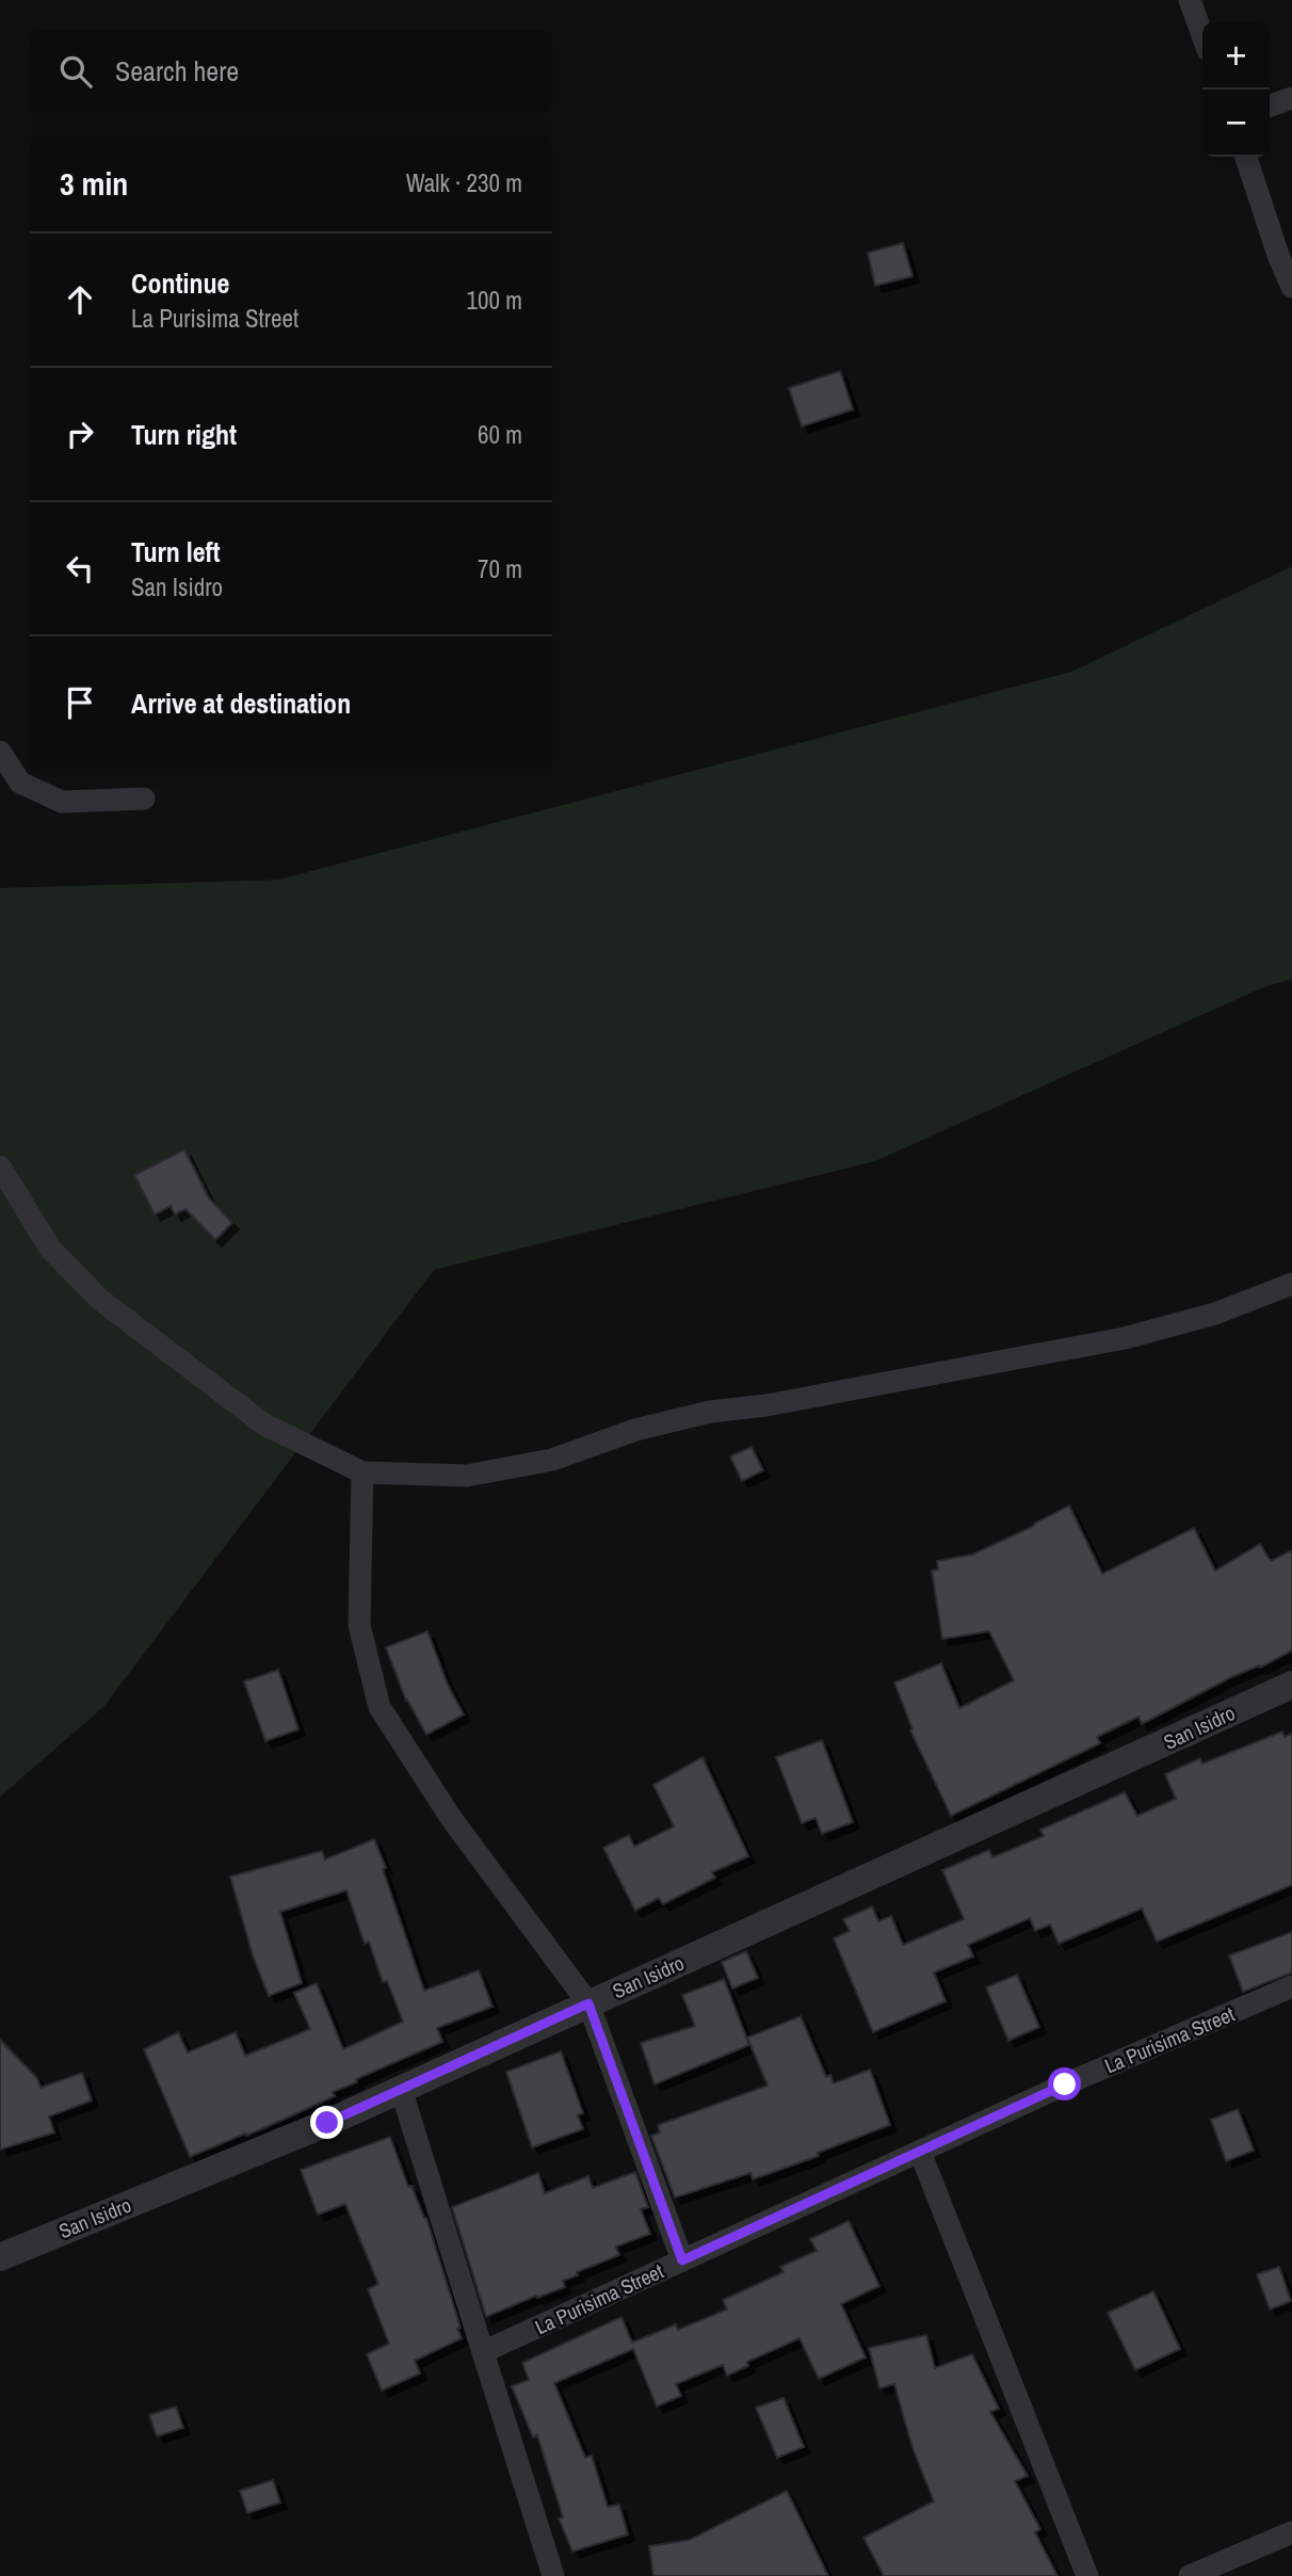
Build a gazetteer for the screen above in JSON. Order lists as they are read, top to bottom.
{
  "streets": {
    "street": ["San Isidro", "La Purisima Street"]
  },
  "page": {
    "map_buttons": ["+", "−"],
    "search": "Search here",
    "heading": ["3 min", "Walk · 230 m"],
    "list": [
      ["Continue", "La Purisima Street", "100 m"],
      ["Turn right", "60 m"],
      ["Turn left", "San Isidro", "70 m"],
      "Arrive at destination"
    ]
  }
}
